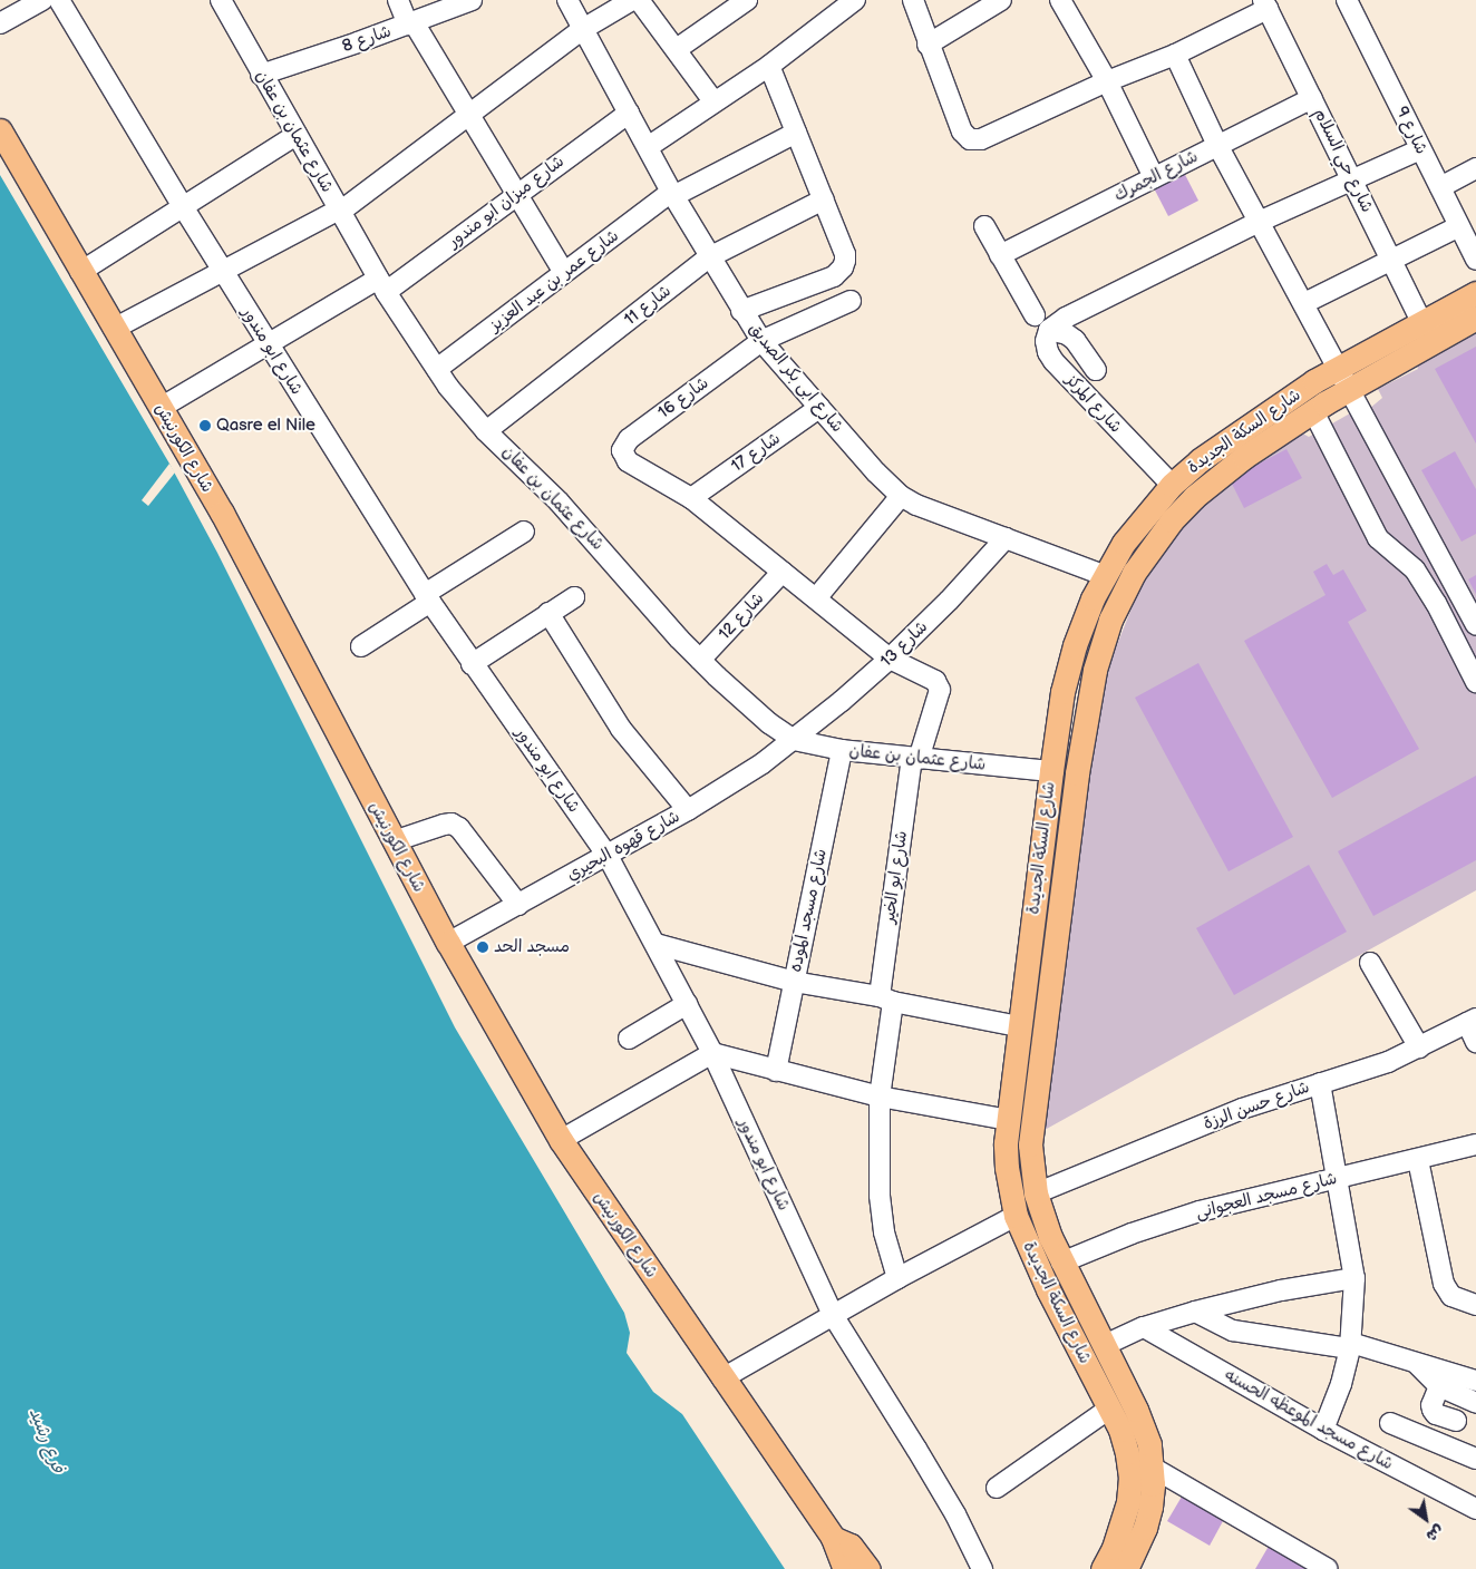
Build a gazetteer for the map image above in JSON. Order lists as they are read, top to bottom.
{
  "streets": {
    "main road": ["شارع السكة الجديدة", "شارع الكورنيش"],
    "street": [
      "شارع 8",
      "شارع 9",
      "شارع عثمان بن عفان",
      "شارع حي السلام",
      "شارع الجمرك",
      "شارع ميزان ابو مندور",
      "شارع عمر بن عبد العزيز",
      "شارع 11",
      "شارع ابو مندور",
      "شارع ابى بكر الصديق",
      "شارع 16",
      "شارع المركز",
      "شارع 17",
      "شارع 12",
      "شارع 13",
      "شارع قهوه البحيري",
      "شارع ابو الخير",
      "شارع مسجد الموده",
      "شارع حسن الرزة",
      "شارع مسجد العجوانى",
      "شارع مسجد الموعظه الحسنه"
    ]
  },
  "crossings": [
    ["شارع 8", "شارع عثمان بن عفان"],
    ["شارع عثمان بن عفان", "شارع ميزان ابو مندور"],
    ["شارع عثمان بن عفان", "شارع عمر بن عبد العزيز"],
    ["شارع عثمان بن عفان", "شارع 11"],
    ["شارع عثمان بن عفان", "شارع السكة الجديدة"],
    ["شارع عثمان بن عفان", "شارع 12"],
    ["شارع عثمان بن عفان", "شارع 13"],
    ["شارع عثمان بن عفان", "شارع قهوه البحيري"],
    ["شارع عثمان بن عفان", "شارع ابو الخير"],
    ["شارع عثمان بن عفان", "شارع مسجد الموده"],
    ["شارع حي السلام", "شارع الجمرك"],
    ["شارع حي السلام", "شارع السكة الجديدة"],
    ["شارع ميزان ابو مندور", "شارع ابو مندور"],
    ["شارع ميزان ابو مندور", "شارع ابى بكر الصديق"],
    ["شارع ميزان ابو مندور", "شارع الكورنيش"],
    ["شارع عمر بن عبد العزيز", "شارع ابى بكر الصديق"],
    ["شارع 11", "شارع ابى بكر الصديق"],
    ["شارع ابو مندور", "شارع قهوه البحيري"],
    ["شارع ابى بكر الصديق", "شارع 16"],
    ["شارع ابى بكر الصديق", "شارع السكة الجديدة"],
    ["شارع ابى بكر الصديق", "شارع 17"],
    ["شارع ابى بكر الصديق", "شارع 13"],
    ["شارع 16", "شارع 17"],
    ["شارع المركز", "شارع السكة الجديدة"],
    ["شارع السكة الجديدة", "شارع حسن الرزة"],
    ["شارع السكة الجديدة", "شارع مسجد العجوانى"],
    ["شارع الكورنيش", "شارع قهوه البحيري"],
    ["شارع 13", "شارع قهوه البحيري"],
    ["شارع 13", "شارع ابو الخير"]
  ],
  "water": ["فرع رشيد"],
  "places": ["Qasre el Nile", "مسجد الحد"],
  "north": "bottom right"
}
